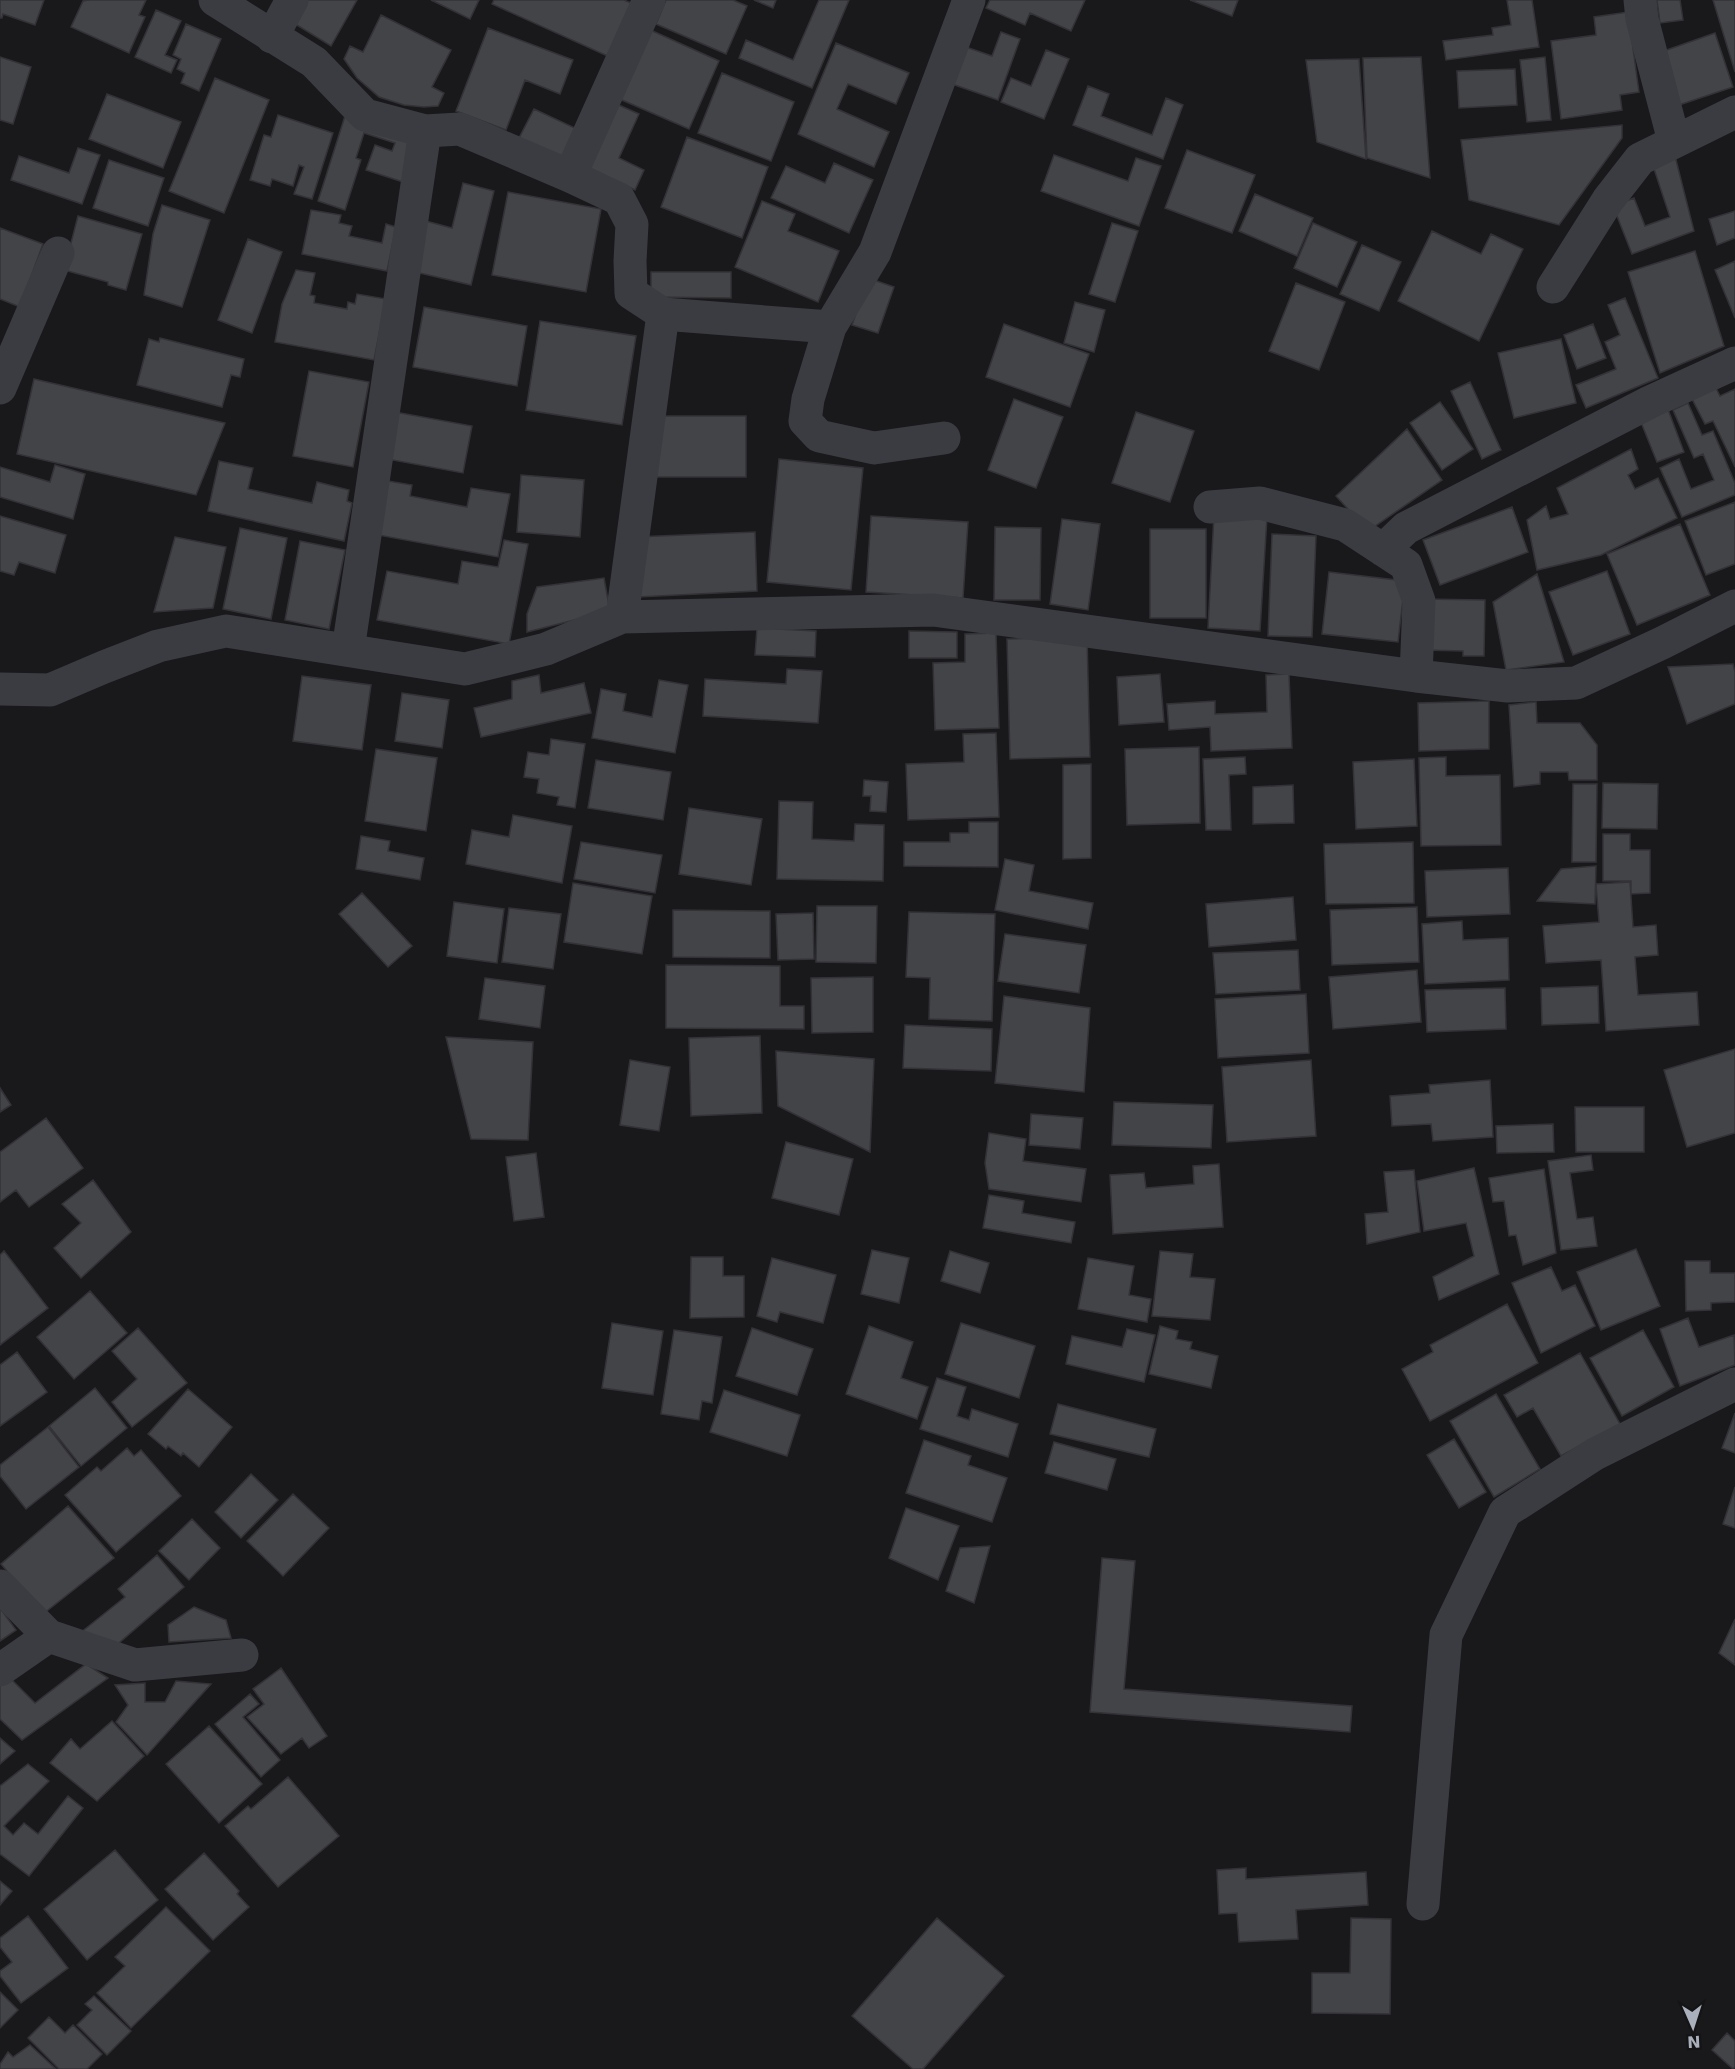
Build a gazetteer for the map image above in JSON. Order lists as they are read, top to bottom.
{
  "north": "bottom"
}
